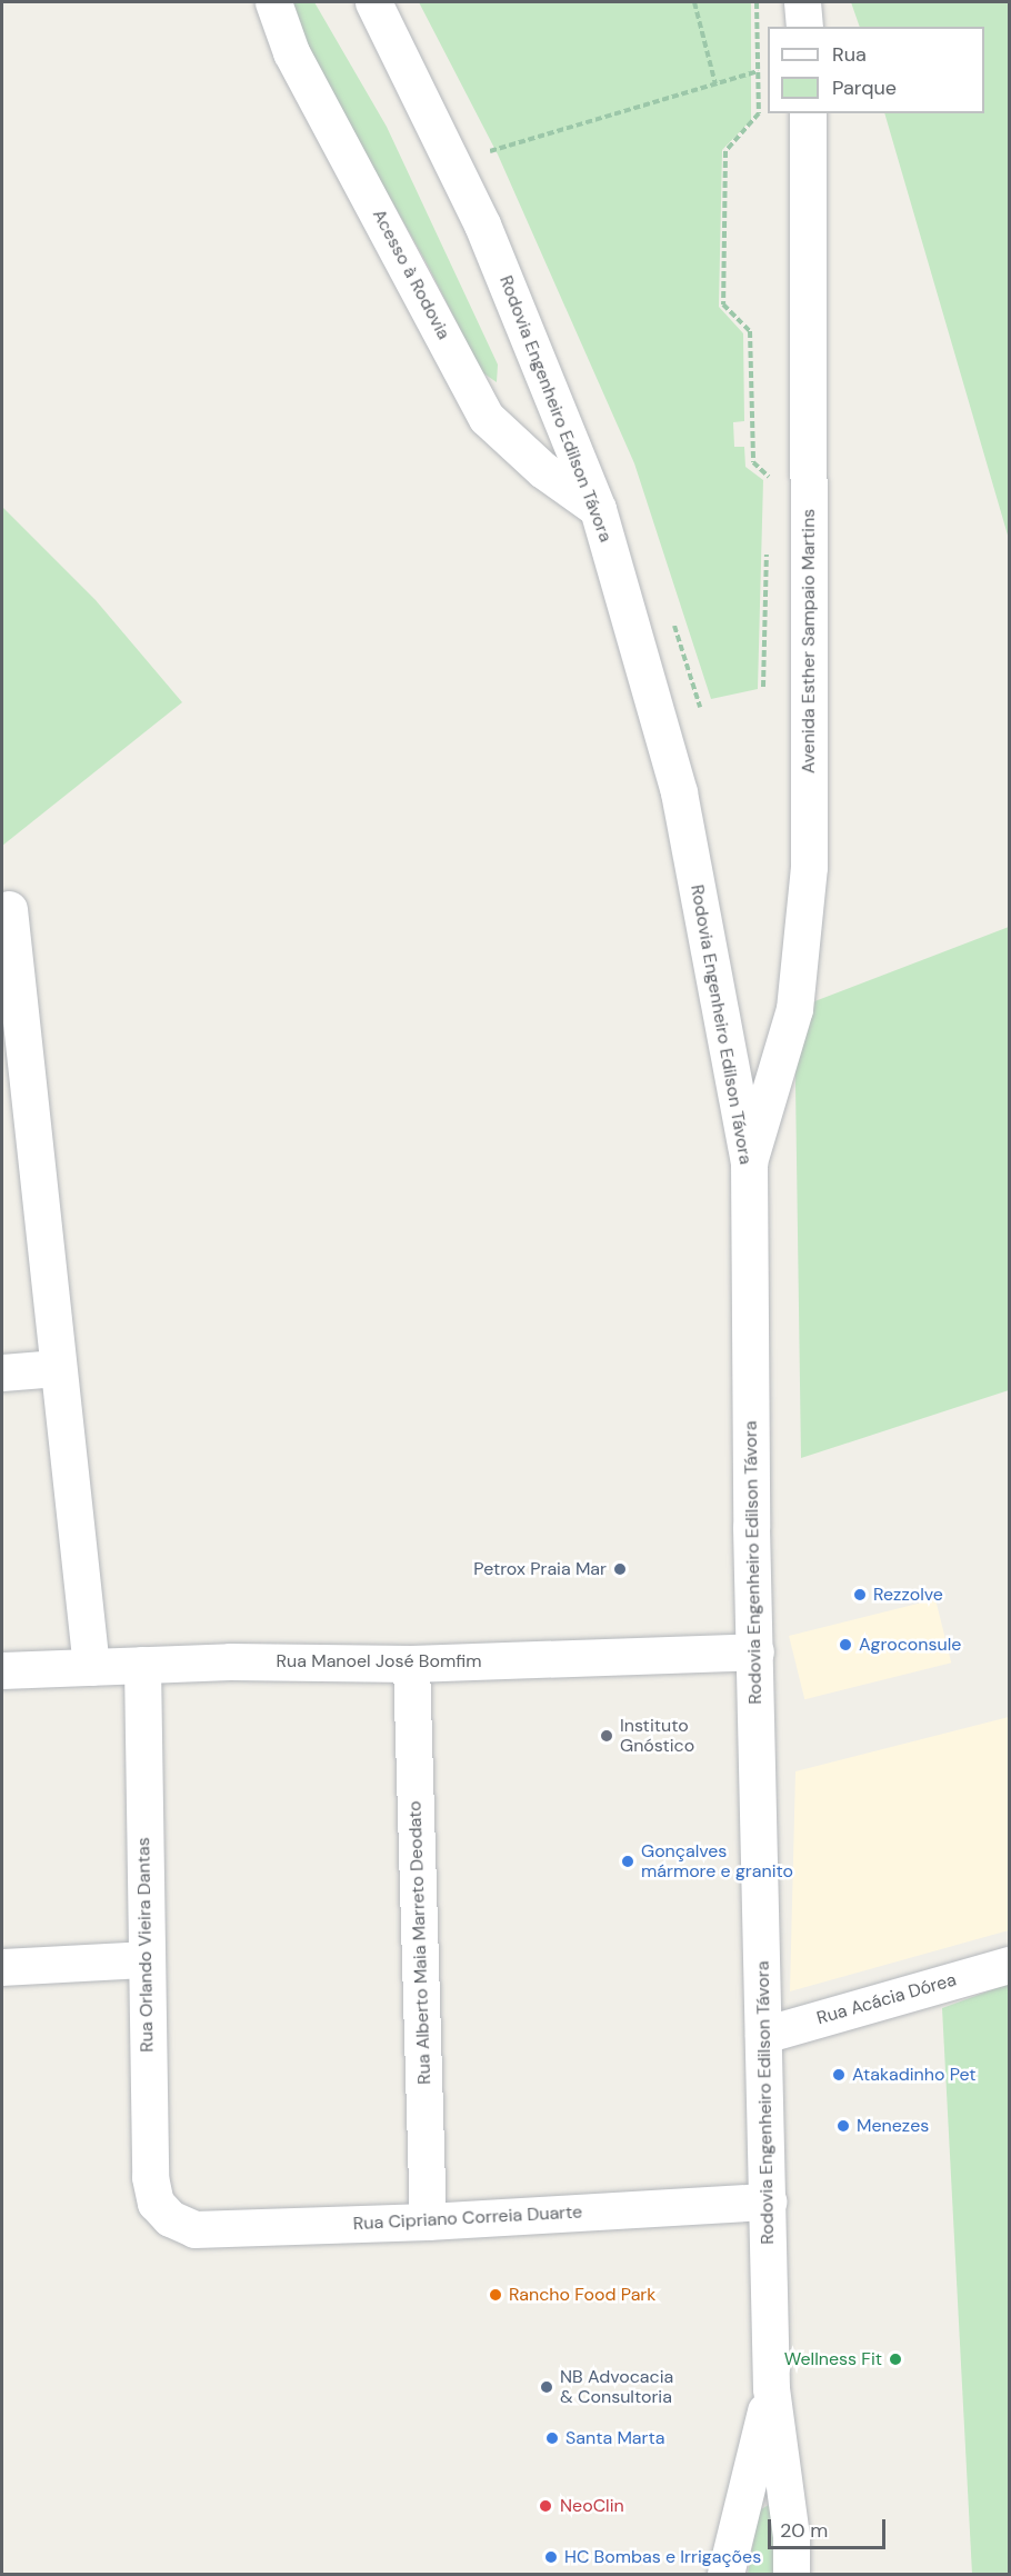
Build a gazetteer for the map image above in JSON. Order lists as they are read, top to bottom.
{
  "streets": {
    "street": [
      "Acesso à Rodovia",
      "Rodovia Engenheiro Edilson Távora",
      "Avenida Esther Sampaio Martins",
      "Rua Manoel José Bomfim",
      "Rua Alberto Maia Marreto Deodato",
      "Rua Orlando Vieira Dantas",
      "Rua Acácia Dórea",
      "Rua Cipriano Correia Duarte"
    ]
  },
  "crossings": [
    ["Acesso à Rodovia", "Rodovia Engenheiro Edilson Távora"],
    ["Rodovia Engenheiro Edilson Távora", "Avenida Esther Sampaio Martins"],
    ["Rodovia Engenheiro Edilson Távora", "Rua Manoel José Bomfim"],
    ["Rodovia Engenheiro Edilson Távora", "Rua Acácia Dórea"],
    ["Rodovia Engenheiro Edilson Távora", "Rua Cipriano Correia Duarte"],
    ["Rua Manoel José Bomfim", "Rua Alberto Maia Marreto Deodato"],
    ["Rua Manoel José Bomfim", "Rua Orlando Vieira Dantas"],
    ["Rua Alberto Maia Marreto Deodato", "Rua Cipriano Correia Duarte"],
    ["Rua Orlando Vieira Dantas", "Rua Cipriano Correia Duarte"]
  ],
  "places": [
    "Petrox Praia Mar",
    "Rezzolve",
    "Agroconsule",
    "Instituto Gnóstico",
    "Gonçalves mármore e granito",
    "Atakadinho Pet",
    "Menezes",
    "Rancho Food Park",
    "Wellness Fit",
    "NB Advocacia & Consultoria",
    "Santa Marta",
    "NeoClin",
    "HC Bombas e Irrigações"
  ],
  "legend": ["Rua", "Parque"],
  "scale_bar": "20 m"
}
